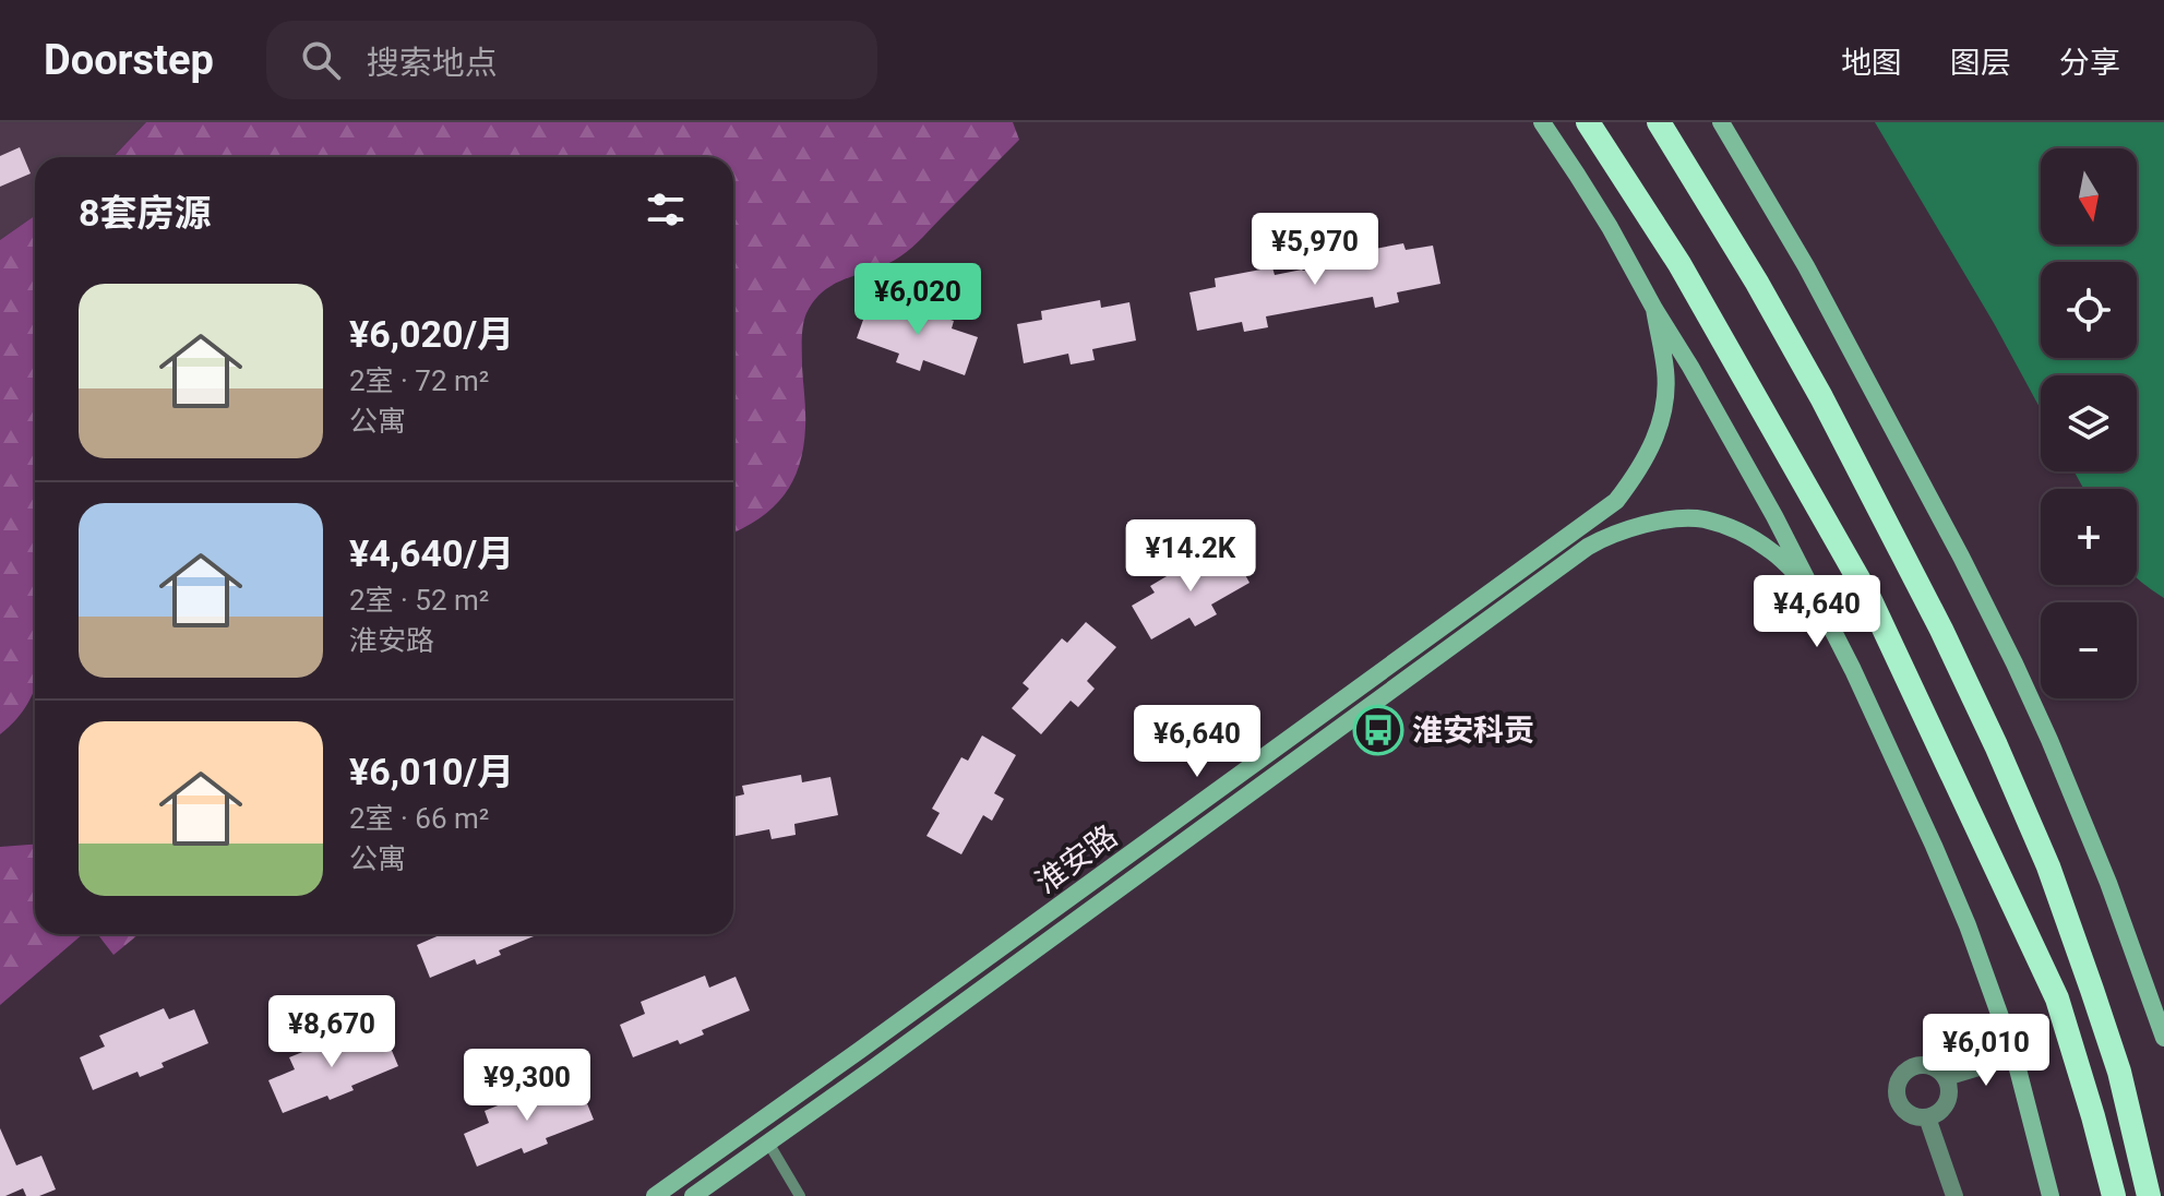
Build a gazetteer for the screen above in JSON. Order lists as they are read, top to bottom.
{
  "streets": {
    "main road": ["淮安路"]
  },
  "places": {
    "bus stop": ["淮安科贡"]
  },
  "north": "bottom",
  "page": {
    "header": "Doorstep",
    "search": "搜索地点",
    "nav": ["地图", "图层", "分享"],
    "map_buttons": ["+", "−"],
    "heading": "8套房源",
    "price": [
      "¥5,970",
      "¥6,020",
      "¥14.2K",
      "¥4,640",
      "¥6,640",
      "¥8,670",
      "¥6,010",
      "¥9,300"
    ],
    "list": [
      {
        "name": "¥6,020/月",
        "note": "2室 · 72 m² · 公寓"
      },
      {
        "name": "¥4,640/月",
        "note": "2室 · 52 m² · 淮安路"
      },
      {
        "name": "¥6,010/月",
        "note": "2室 · 66 m² · 公寓"
      }
    ]
  }
}
